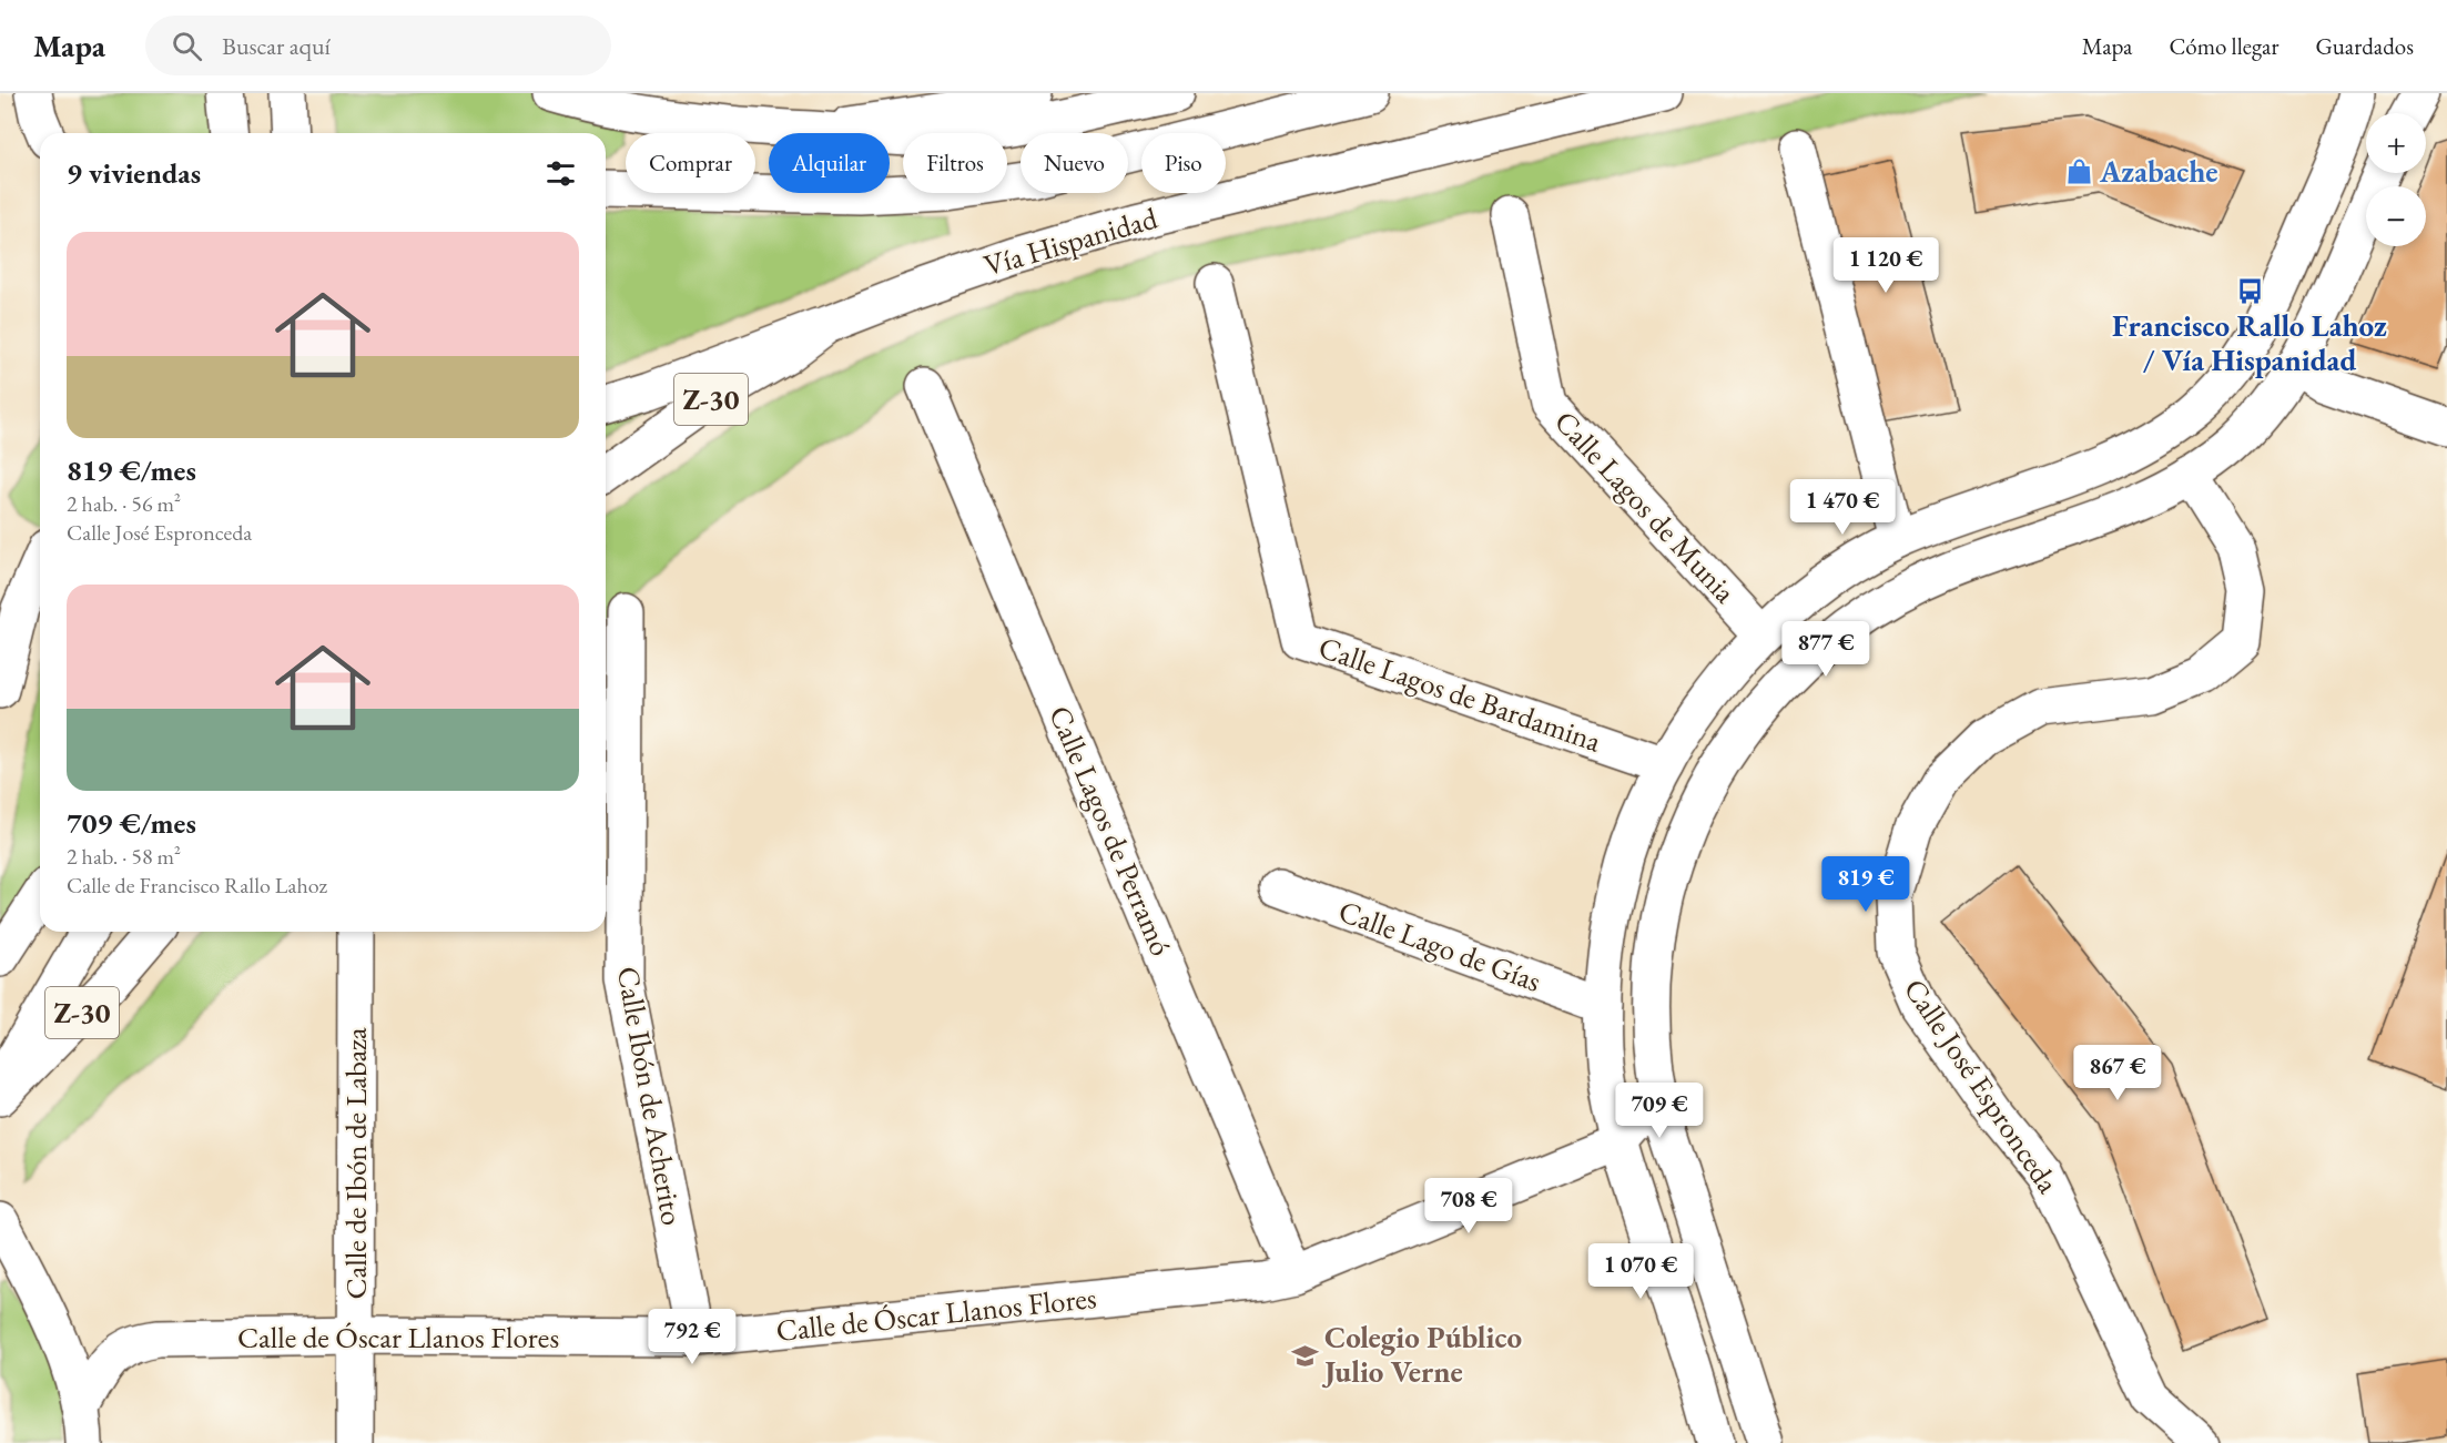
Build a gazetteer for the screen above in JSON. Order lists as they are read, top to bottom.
{
  "streets": {
    "main road": [
      "Vía Hispanidad",
      "Z-30",
      "Calle Lagos de Munia",
      "Calle Lagos de Bardamina",
      "Calle Lagos de Perramó",
      "Calle Lago de Gías",
      "Calle José Espronceda",
      "Calle Ibón de Acherito",
      "Calle de Ibón de Labaza",
      "Calle de Óscar Llanos Flores"
    ]
  },
  "crossings": [
    ["Vía Hispanidad", "Z-30"],
    ["Calle Lagos de Perramó", "Calle de Óscar Llanos Flores"],
    ["Calle Ibón de Acherito", "Calle de Óscar Llanos Flores"],
    ["Calle de Ibón de Labaza", "Calle de Óscar Llanos Flores"]
  ],
  "places": {
    "shop": ["Azabache"],
    "bus stop": ["Francisco Rallo Lahoz / Vía Hispanidad"],
    "school or university": ["Colegio Público Julio Verne"]
  },
  "page": {
    "header": "Mapa",
    "search": "Buscar aquí",
    "nav": ["Mapa", "Cómo llegar", "Guardados"],
    "map_buttons": ["+", "−"],
    "chip": [
      "Comprar",
      "Alquilar",
      "Filtros",
      "Nuevo",
      "Piso"
    ],
    "heading": "9 viviendas",
    "list": [
      {
        "name": "819 €/mes",
        "note": "2 hab. · 56 m² · Calle José Espronceda"
      },
      {
        "name": "709 €/mes",
        "note": "2 hab. · 58 m² · Calle de Francisco Rallo Lahoz"
      }
    ],
    "price": [
      "1 120 €",
      "1 470 €",
      "877 €",
      "819 €",
      "867 €",
      "709 €",
      "708 €",
      "1 070 €",
      "792 €"
    ]
  }
}
